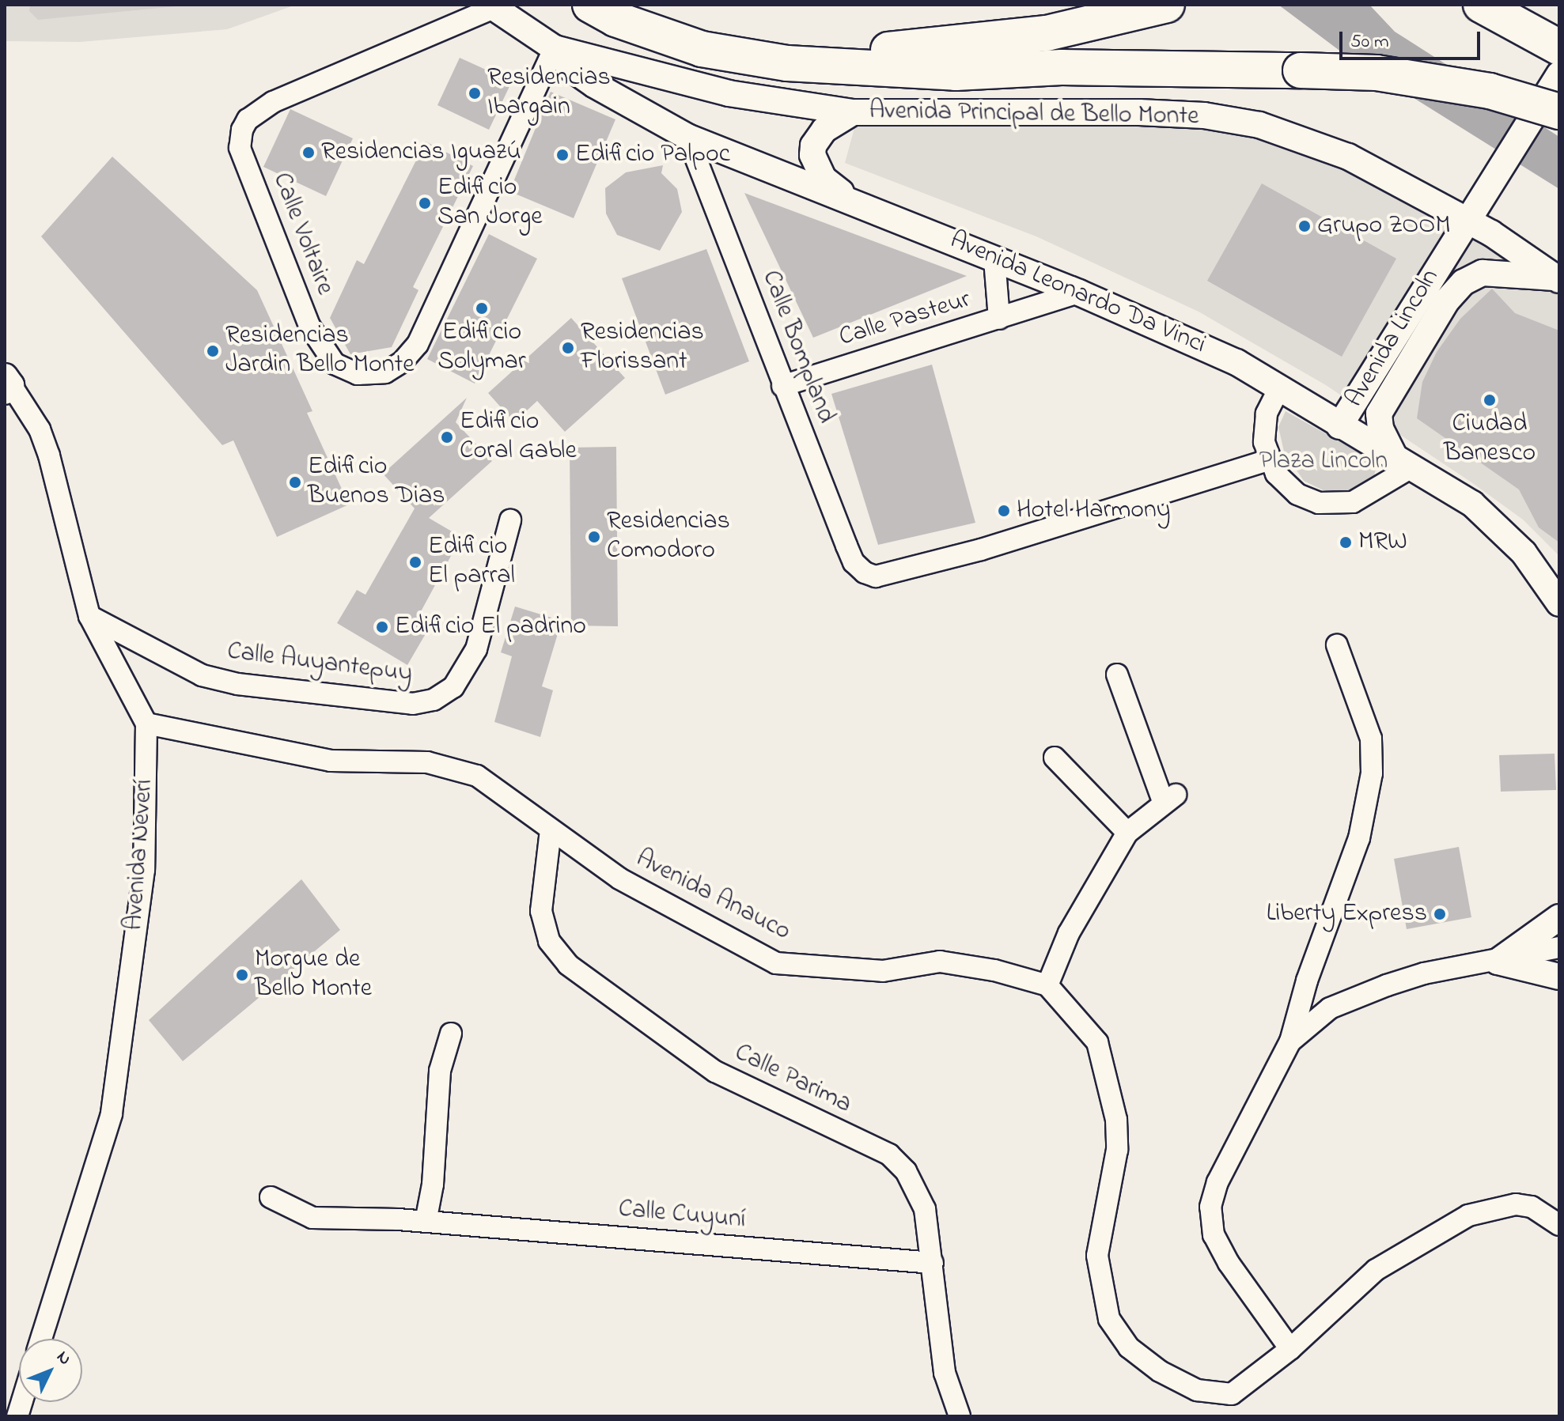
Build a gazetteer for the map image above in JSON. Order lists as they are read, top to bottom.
{
  "streets": {
    "street": [
      "Avenida Principal de Bello Monte",
      "Calle Voltaire",
      "Avenida Leonardo Da Vinci",
      "Calle Pasteur",
      "Avenida Lincoln",
      "Calle Bompland",
      "Calle Auyantepuy",
      "Avenida Neverí",
      "Avenida Anauco",
      "Calle Parima",
      "Calle Cuyuní"
    ]
  },
  "crossings": [
    ["Avenida Principal de Bello Monte", "Calle Voltaire"],
    ["Avenida Principal de Bello Monte", "Avenida Leonardo Da Vinci"],
    ["Avenida Principal de Bello Monte", "Avenida Lincoln"],
    ["Calle Voltaire", "Avenida Leonardo Da Vinci"],
    ["Avenida Leonardo Da Vinci", "Calle Pasteur"],
    ["Avenida Leonardo Da Vinci", "Avenida Lincoln"],
    ["Avenida Leonardo Da Vinci", "Calle Bompland"],
    ["Calle Pasteur", "Calle Bompland"],
    ["Calle Auyantepuy", "Avenida Neverí"],
    ["Avenida Neverí", "Avenida Anauco"],
    ["Avenida Anauco", "Calle Parima"],
    ["Calle Parima", "Calle Cuyuní"]
  ],
  "parks": ["Plaza Lincoln"],
  "places": [
    "Residencias Ibargain",
    "Residencias Iguazú",
    "Edificio Palpoc",
    "Edificio San Jorge",
    "Grupo ZOOM",
    "Edificio Solymar",
    "Residencias Florissant",
    "Residencias Jardin Bello Monte",
    "Ciudad Banesco",
    "Edificio Coral Gable",
    "Edificio Buenos Dias",
    "Hotel Harmony",
    "Residencias Comodoro",
    "MRW",
    "Edificio El parral",
    "Edificio El padrino",
    "Liberty Express",
    "Morgue de Bello Monte"
  ],
  "scale_bar": "50 m",
  "north": "top right"
}
